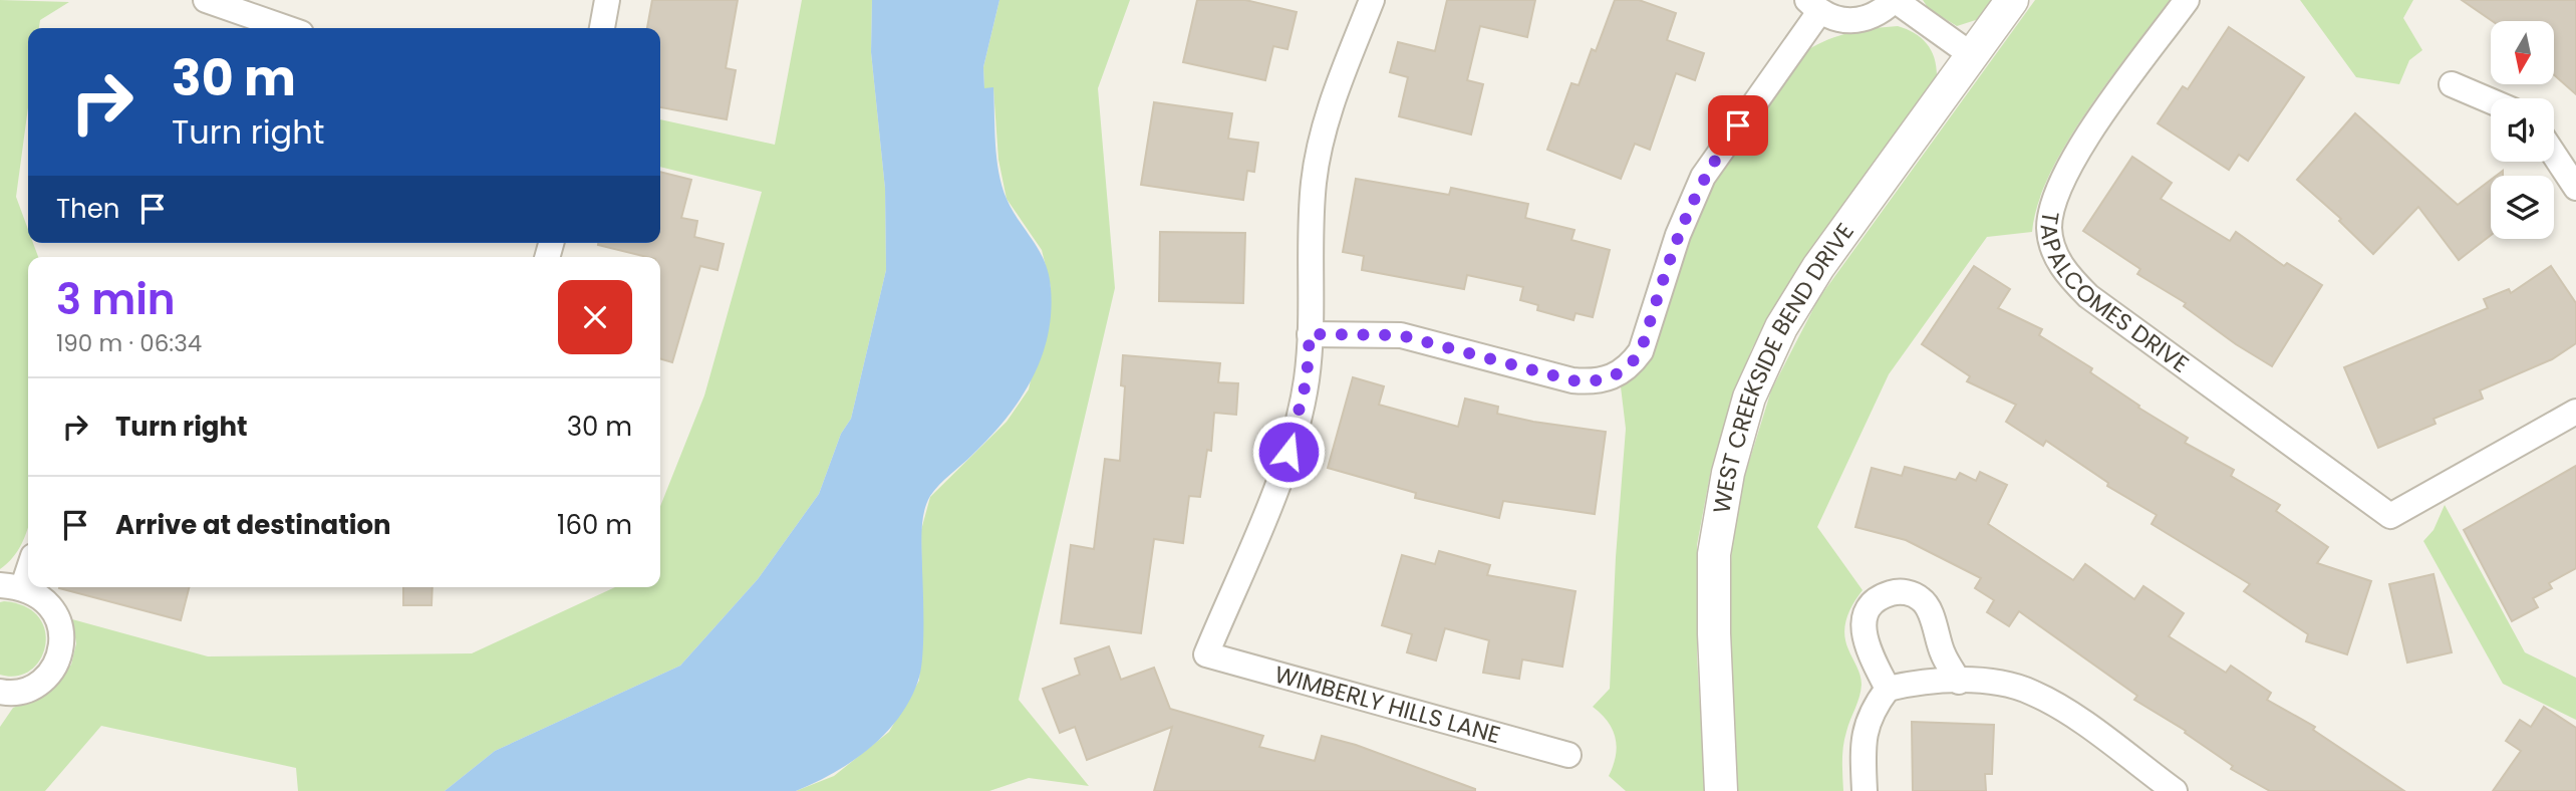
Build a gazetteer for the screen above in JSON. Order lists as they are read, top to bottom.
{
  "streets": {
    "street": ["TAPALCOMES DRIVE", "WEST CREEKSIDE BEND DRIVE", "WIMBERLY HILLS LANE"]
  },
  "north": "bottom",
  "page": {
    "turn": ["30 m", "Turn right"],
    "then": "Then",
    "heading": ["3 min", "190 m · 06:34"],
    "list": [
      {
        "name": "Turn right",
        "value": "30 m"
      },
      {
        "name": "Arrive at destination",
        "value": "160 m"
      }
    ]
  }
}
